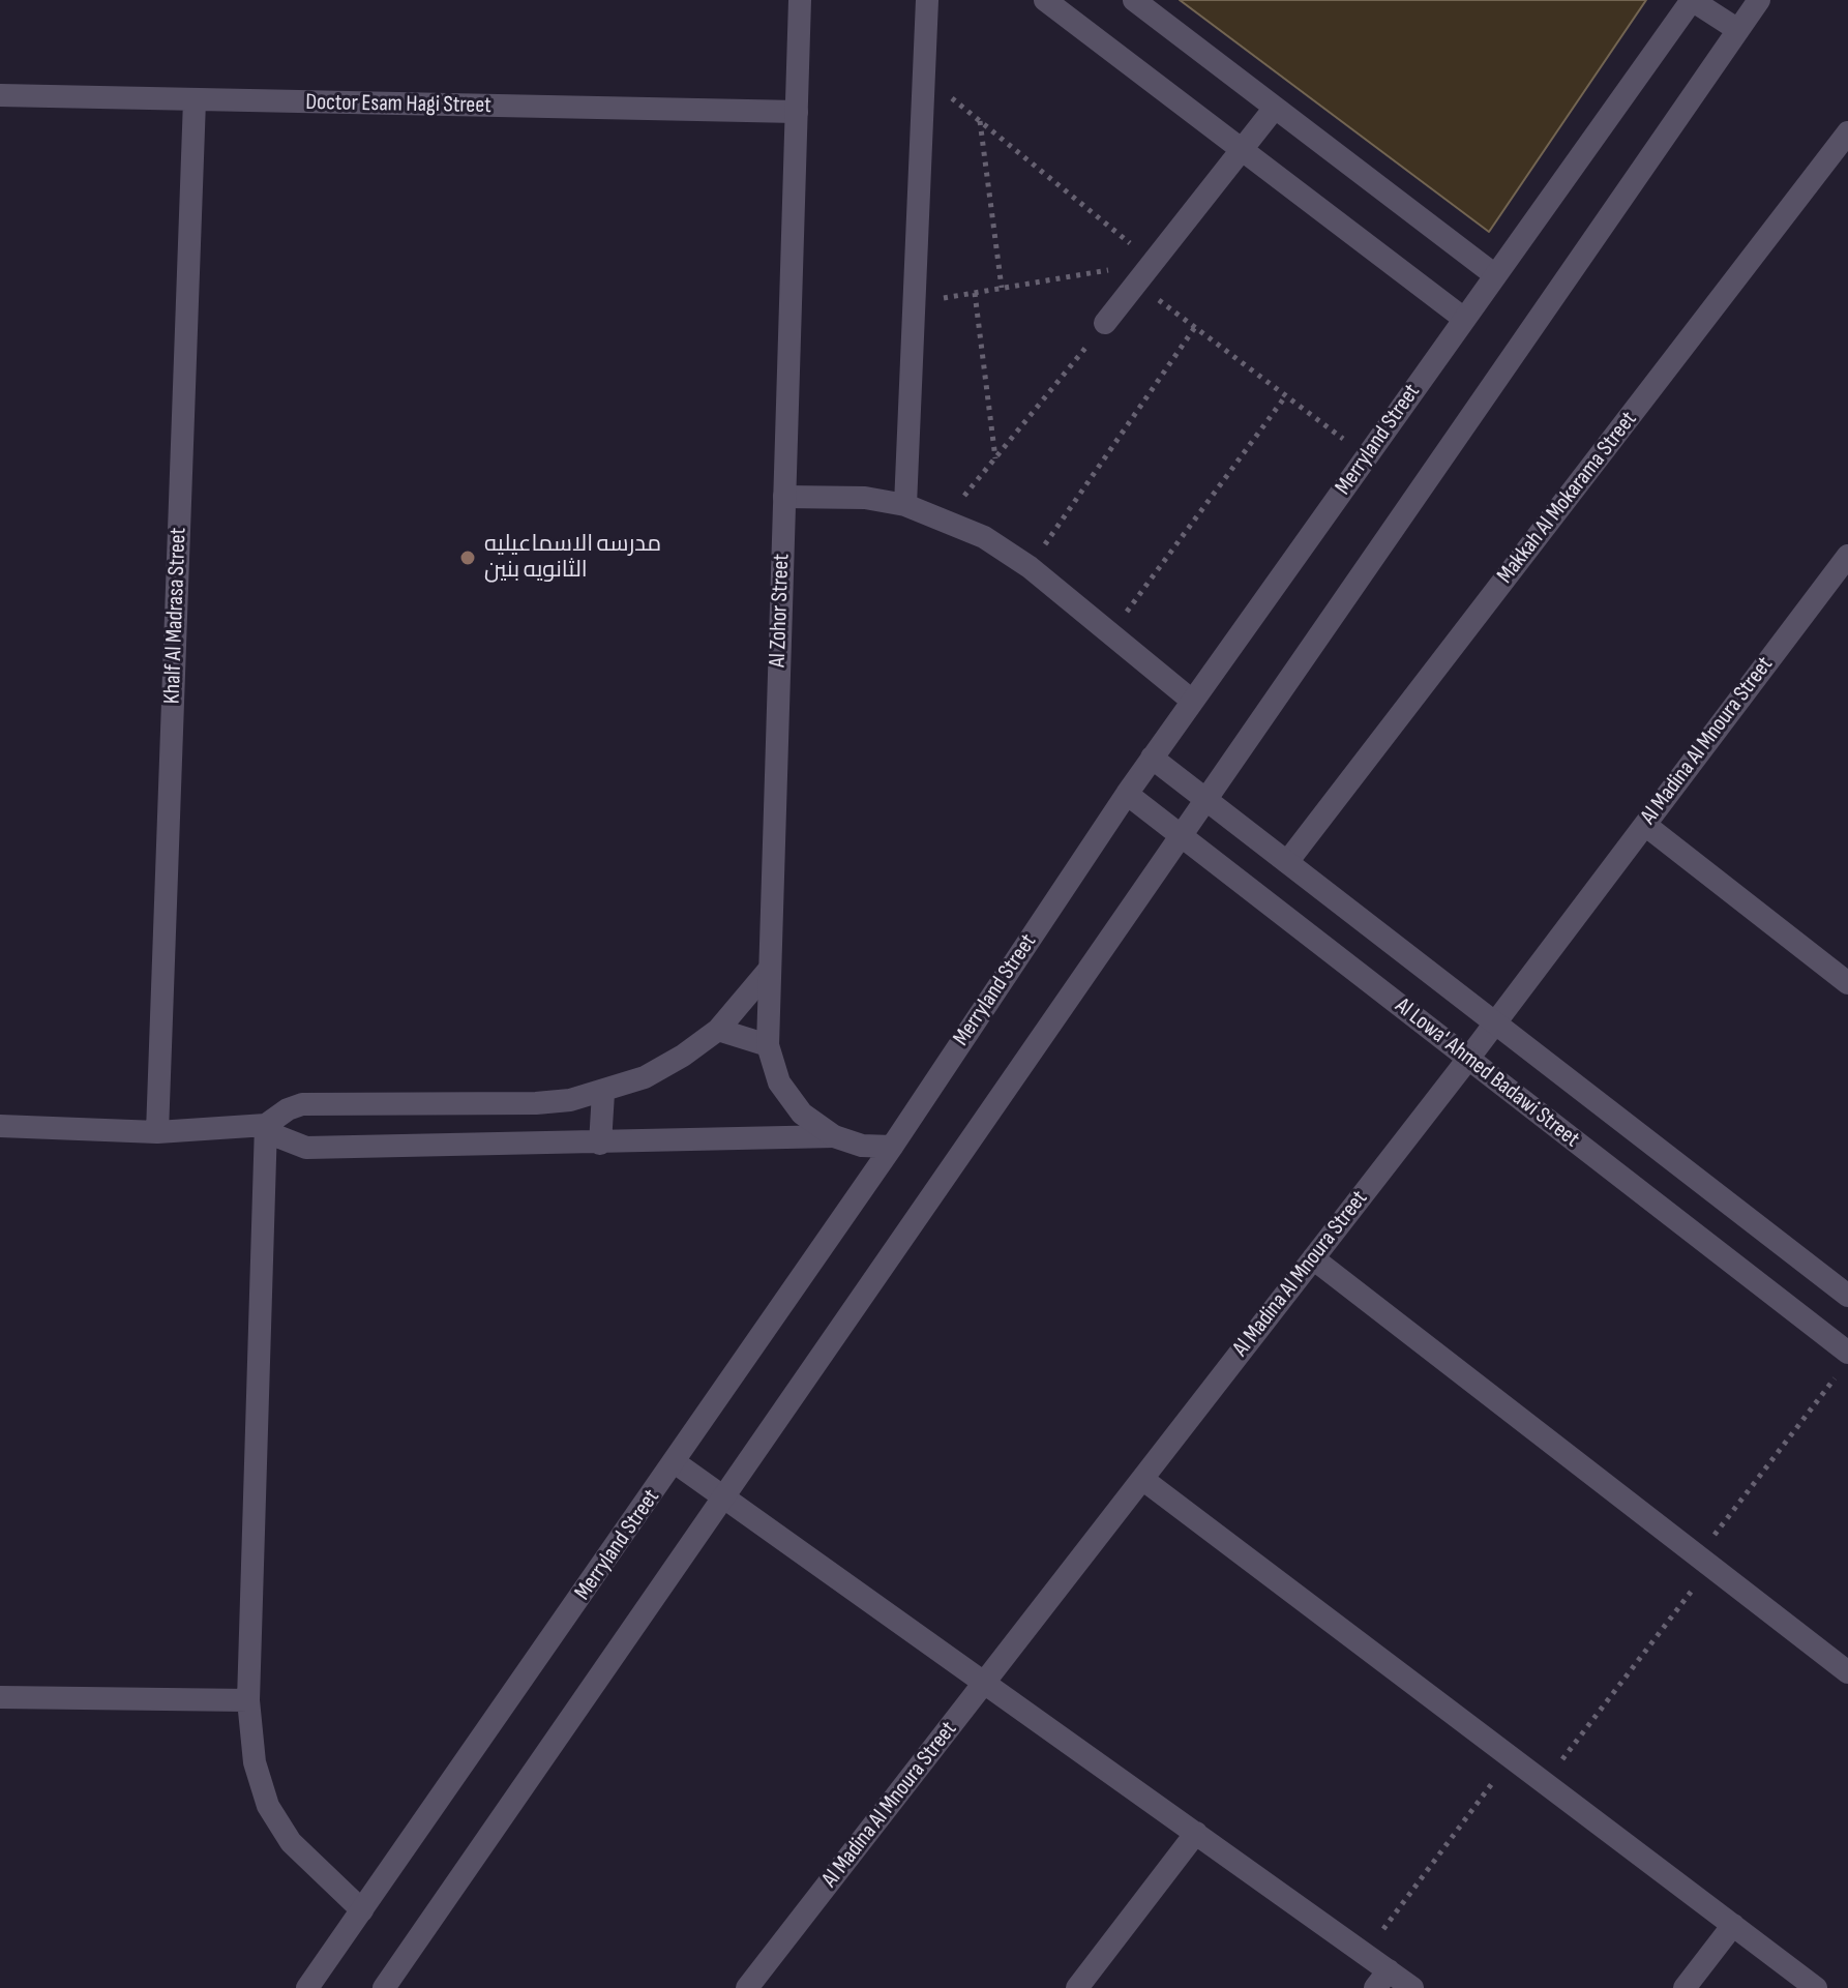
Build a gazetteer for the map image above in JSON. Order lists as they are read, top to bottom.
{
  "streets": {
    "street": [
      "Doctor Esam Hagi Street",
      "Merryland Street",
      "Makkah Al Mokarama Street",
      "Al Zohor Street",
      "Khalf Al Madrasa Street",
      "Al Madina Al Mnoura Street",
      "Al Lowa' Ahmed Badawi Street"
    ]
  },
  "crossings": [
    ["Doctor Esam Hagi Street", "Al Zohor Street"],
    ["Doctor Esam Hagi Street", "Khalf Al Madrasa Street"],
    ["Merryland Street", "Al Zohor Street"],
    ["Merryland Street", "Al Lowa' Ahmed Badawi Street"],
    ["Makkah Al Mokarama Street", "Al Lowa' Ahmed Badawi Street"],
    ["Al Madina Al Mnoura Street", "Al Lowa' Ahmed Badawi Street"]
  ],
  "places": ["مدرسه الاسماعيليه الثانويه بنين"]
}
